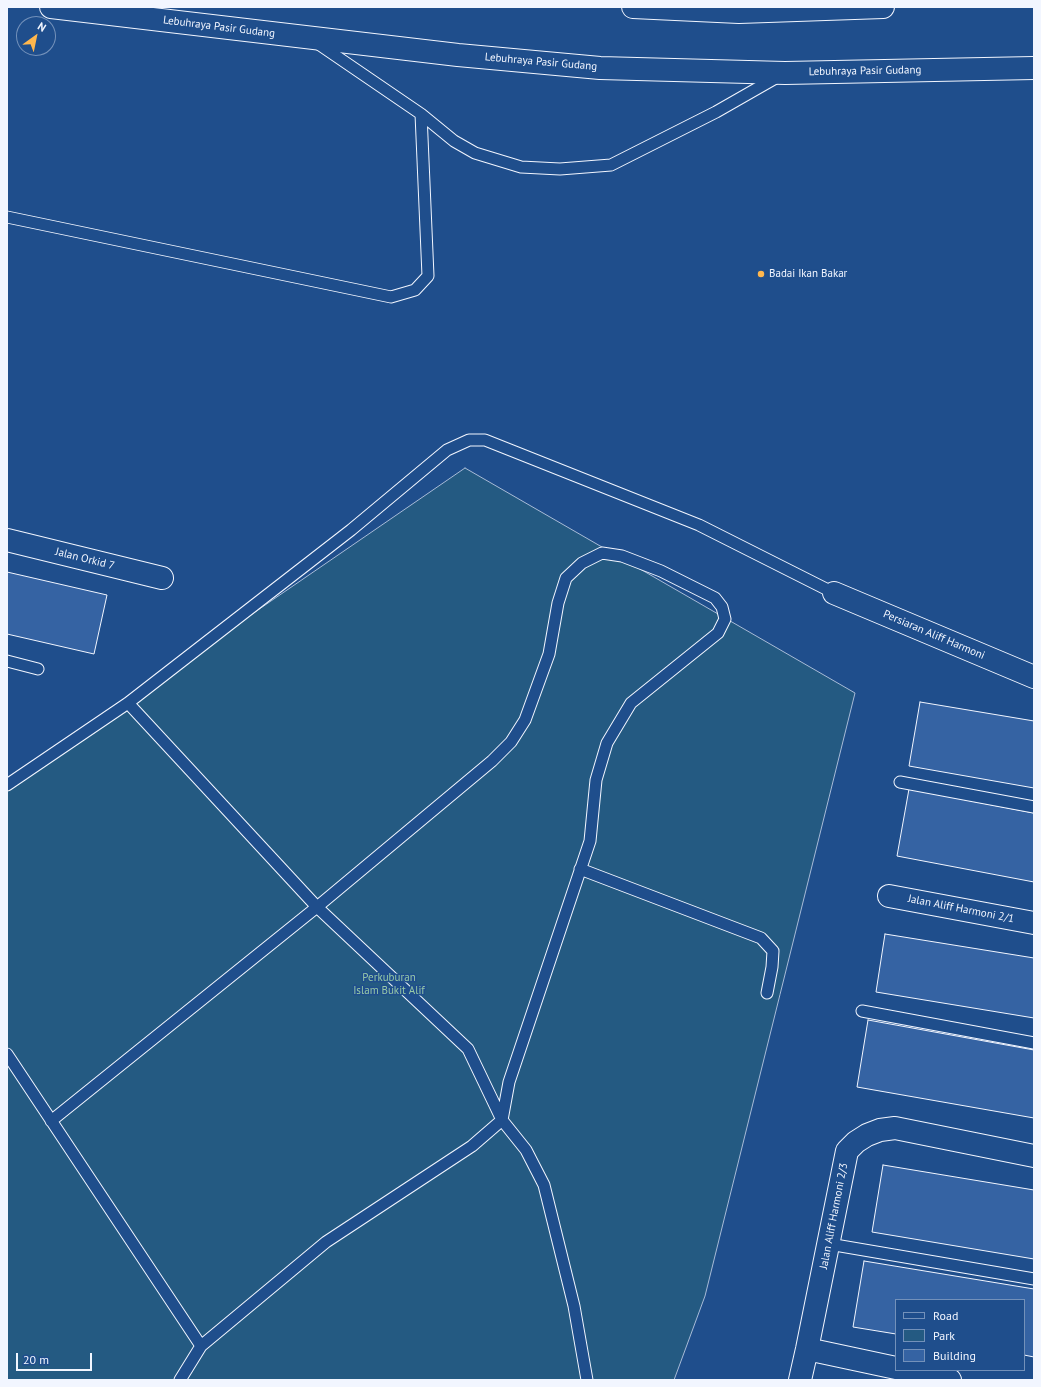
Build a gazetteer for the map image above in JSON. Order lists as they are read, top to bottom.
{
  "streets": {
    "main road": [
      "Lebuhraya Pasir Gudang",
      "Jalan Orkid 7",
      "Persiaran Aliff Harmoni",
      "Jalan Aliff Harmoni 2/1",
      "Jalan Aliff Harmoni 2/3"
    ]
  },
  "parks": ["Perkuburan Islam Bukit Alif"],
  "places": ["Badai Ikan Bakar"],
  "legend": ["Road", "Park", "Building"],
  "scale_bar": "20 m",
  "north": "top right"
}
